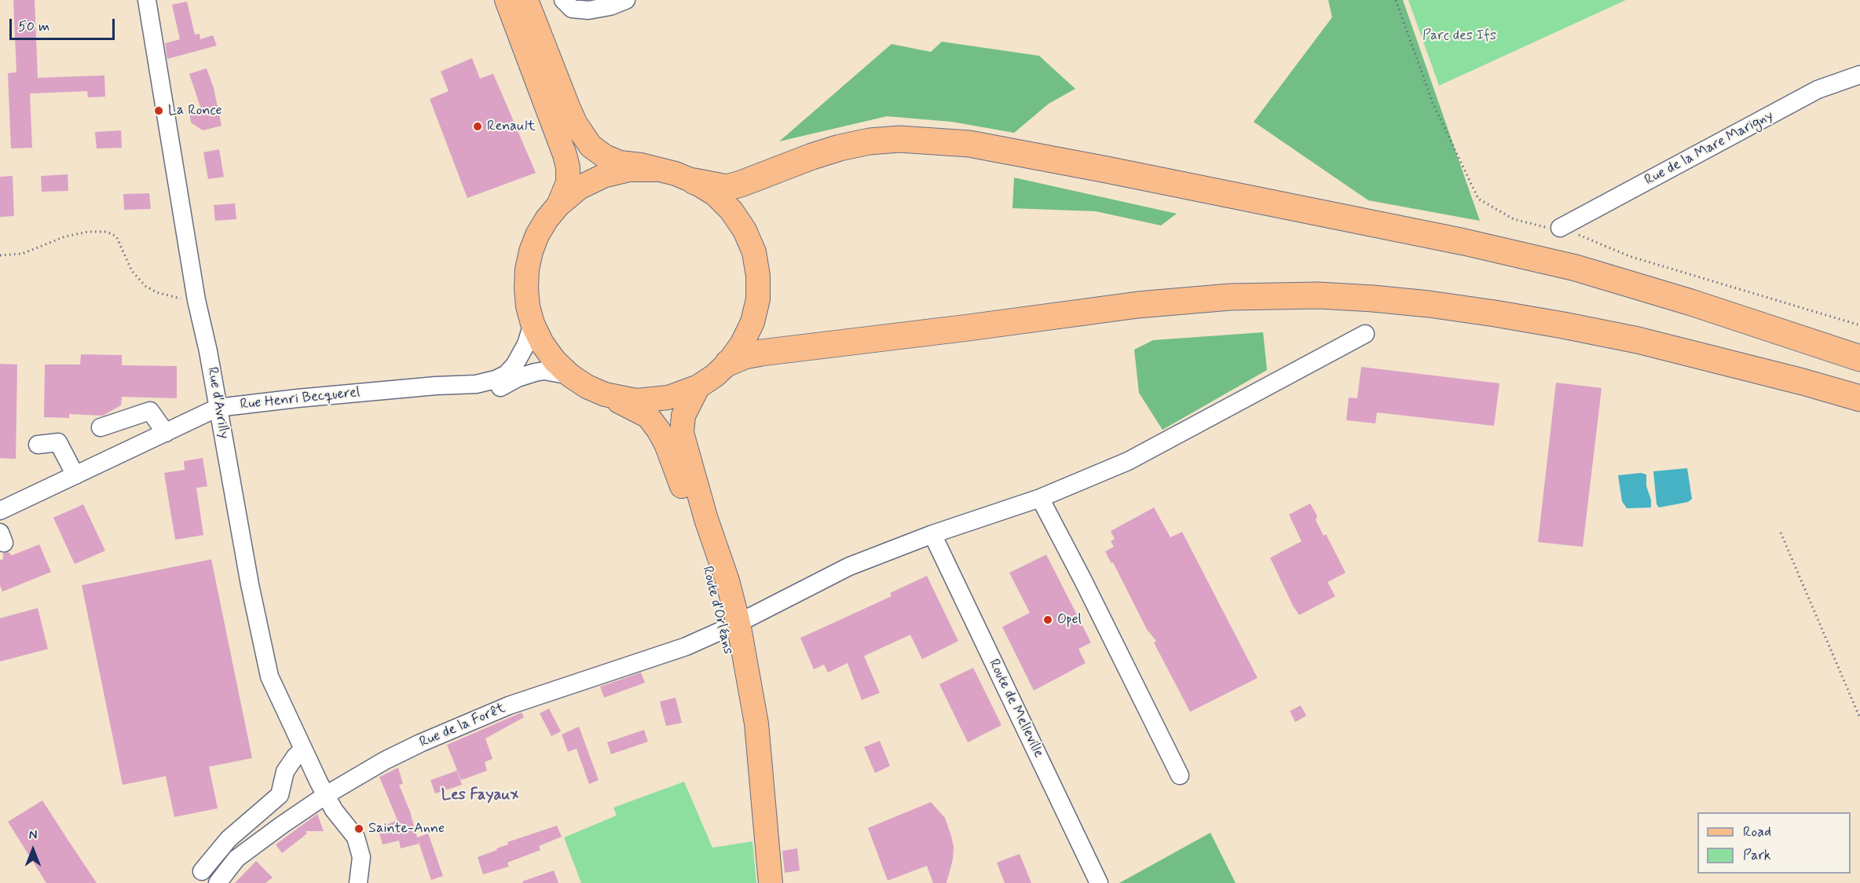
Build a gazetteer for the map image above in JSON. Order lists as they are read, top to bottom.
{
  "streets": {
    "main road": ["Route d'Orléans"],
    "street": [
      "Rue de la Mare Marigny",
      "Rue Henri Becquerel",
      "Rue d'Avrilly",
      "Route de Melleville",
      "Rue de la Forêt"
    ]
  },
  "crossings": [
    ["Rue Henri Becquerel", "Rue d'Avrilly"],
    ["Rue d'Avrilly", "Rue de la Forêt"],
    ["Route d'Orléans", "Rue de la Forêt"],
    ["Route de Melleville", "Rue de la Forêt"]
  ],
  "districts": ["Les Fayaux"],
  "parks": ["Parc des Ifs"],
  "places": [
    "La Ronce",
    "Renault",
    "Opel",
    "Sainte-Anne"
  ],
  "legend": ["Road", "Park"],
  "scale_bar": "50 m",
  "north": "top"
}
